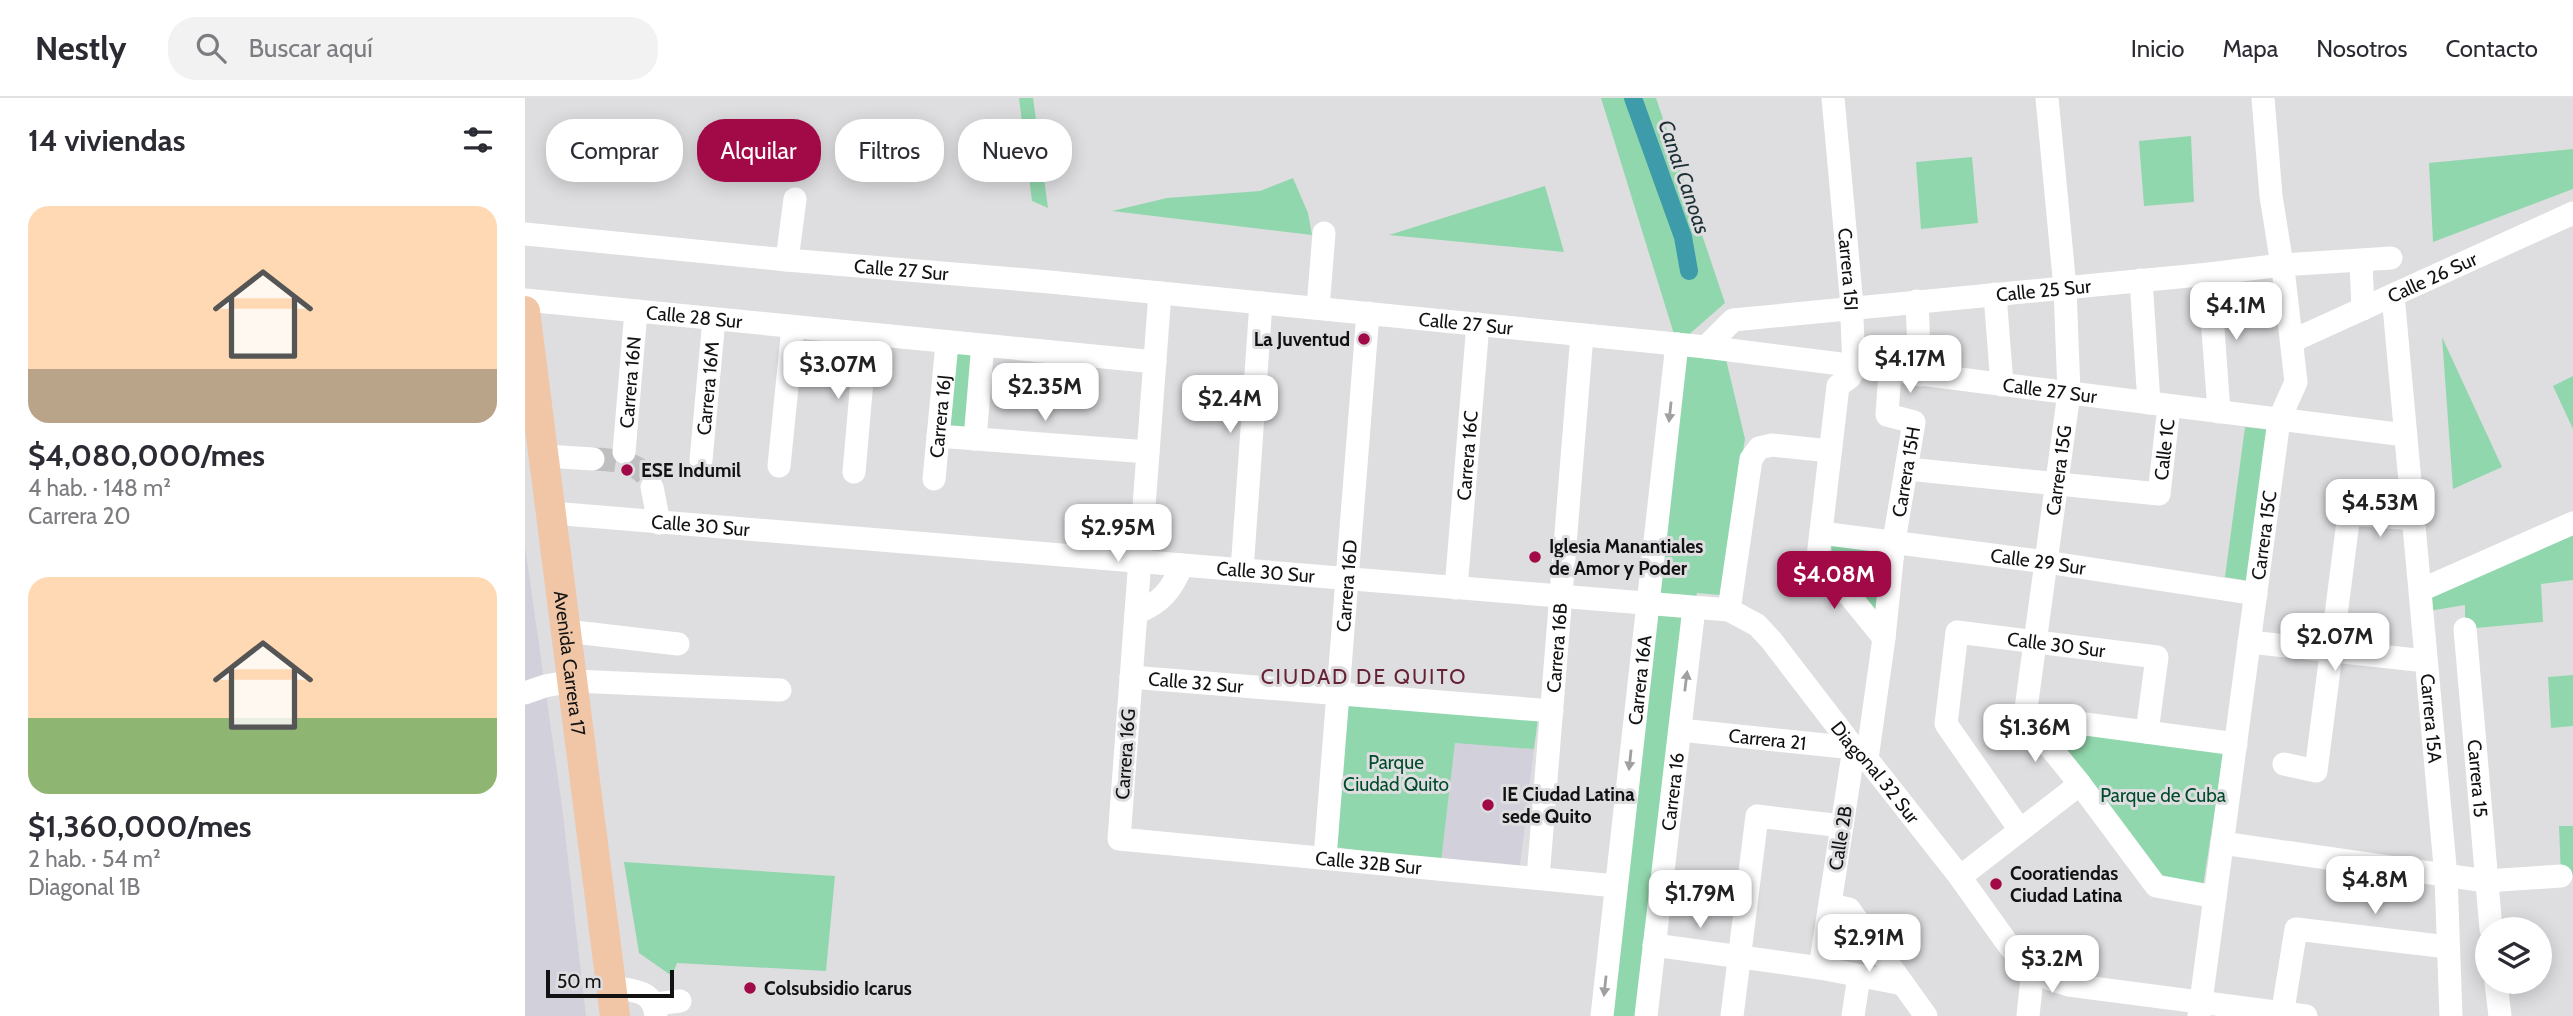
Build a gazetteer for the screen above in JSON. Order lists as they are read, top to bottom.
{
  "streets": {
    "main road": ["Avenida Carrera 17"],
    "street": [
      "Carrera 15I",
      "Calle 27 Sur",
      "Calle 26 Sur",
      "Calle 25 Sur",
      "Calle 28 Sur",
      "Carrera 16N",
      "Carrera 16M",
      "Carrera 16J",
      "Calle 1C",
      "Carrera 16C",
      "Carrera 15G",
      "Carrera 15H",
      "Calle 30 Sur",
      "Carrera 15C",
      "Calle 29 Sur",
      "Carrera 16D",
      "Carrera 16B",
      "Carrera 16A",
      "Calle 32 Sur",
      "Carrera 15A",
      "Carrera 21",
      "Carrera 16G",
      "Diagonal 32 Sur",
      "Carrera 15",
      "Carrera 16",
      "Calle 2B",
      "Calle 32B Sur"
    ]
  },
  "crossings": [
    ["Carrera 15I", "Calle 27 Sur"],
    ["Carrera 15I", "Calle 25 Sur"],
    ["Calle 27 Sur", "Calle 25 Sur"],
    ["Calle 27 Sur", "Calle 1C"],
    ["Calle 27 Sur", "Carrera 16C"],
    ["Calle 27 Sur", "Carrera 15G"],
    ["Calle 27 Sur", "Carrera 15H"],
    ["Calle 27 Sur", "Carrera 15C"],
    ["Calle 27 Sur", "Carrera 16D"],
    ["Calle 27 Sur", "Carrera 16B"],
    ["Calle 27 Sur", "Carrera 16A"],
    ["Calle 27 Sur", "Carrera 15A"],
    ["Calle 27 Sur", "Carrera 16G"],
    ["Calle 26 Sur", "Carrera 15C"],
    ["Calle 26 Sur", "Carrera 15A"],
    ["Calle 25 Sur", "Calle 1C"],
    ["Calle 25 Sur", "Carrera 15G"],
    ["Calle 25 Sur", "Carrera 15C"],
    ["Calle 28 Sur", "Carrera 16N"],
    ["Calle 28 Sur", "Carrera 16M"],
    ["Calle 28 Sur", "Carrera 16G"],
    ["Calle 1C", "Carrera 15G"],
    ["Carrera 16C", "Calle 30 Sur"],
    ["Carrera 15G", "Calle 30 Sur"],
    ["Carrera 15G", "Calle 29 Sur"],
    ["Carrera 15H", "Calle 29 Sur"],
    ["Carrera 15H", "Carrera 21"],
    ["Carrera 15H", "Diagonal 32 Sur"],
    ["Carrera 15H", "Calle 2B"],
    ["Calle 30 Sur", "Carrera 16D"],
    ["Calle 30 Sur", "Carrera 16B"],
    ["Calle 30 Sur", "Avenida Carrera 17"],
    ["Calle 30 Sur", "Carrera 16A"],
    ["Calle 30 Sur", "Carrera 16G"],
    ["Calle 30 Sur", "Diagonal 32 Sur"],
    ["Calle 30 Sur", "Carrera 16"],
    ["Carrera 15C", "Calle 29 Sur"],
    ["Carrera 15C", "Diagonal 32 Sur"],
    ["Carrera 16D", "Calle 32 Sur"],
    ["Carrera 16D", "Calle 32B Sur"],
    ["Carrera 16B", "Calle 32 Sur"],
    ["Carrera 16B", "Calle 32B Sur"],
    ["Carrera 16A", "Calle 32B Sur"],
    ["Calle 32 Sur", "Carrera 16G"],
    ["Carrera 21", "Diagonal 32 Sur"],
    ["Carrera 21", "Carrera 16"],
    ["Carrera 21", "Calle 2B"],
    ["Carrera 16G", "Calle 32B Sur"],
    ["Diagonal 32 Sur", "Calle 2B"]
  ],
  "districts": ["CIUDAD DE QUITO"],
  "water": ["Canal Canoas"],
  "parks": ["Parque Ciudad Quito", "Parque de Cuba"],
  "places": [
    "La Juventud",
    "ESE Indumil",
    "Iglesia Manantiales de Amor y Poder",
    "IE Ciudad Latina sede Quito",
    "Cooratiendas Ciudad Latina",
    "Colsubsidio Icarus"
  ],
  "scale_bar": "50 m",
  "page": {
    "header": "Nestly",
    "search": "Buscar aquí",
    "nav": [
      "Inicio",
      "Mapa",
      "Nosotros",
      "Contacto"
    ],
    "heading": "14 viviendas",
    "chip": [
      "Comprar",
      "Alquilar",
      "Filtros",
      "Nuevo"
    ],
    "list": [
      {
        "name": "$4,080,000/mes",
        "note": "4 hab. · 148 m² · Carrera 20"
      },
      {
        "name": "$1,360,000/mes",
        "note": "2 hab. · 54 m² · Diagonal 1B"
      }
    ],
    "price": [
      "$4.1M",
      "$4.17M",
      "$3.07M",
      "$2.35M",
      "$2.4M",
      "$4.53M",
      "$2.95M",
      "$4.08M",
      "$2.07M",
      "$1.36M",
      "$4.8M",
      "$1.79M",
      "$2.91M",
      "$3.2M"
    ],
    "scale": "50 m"
  }
}
